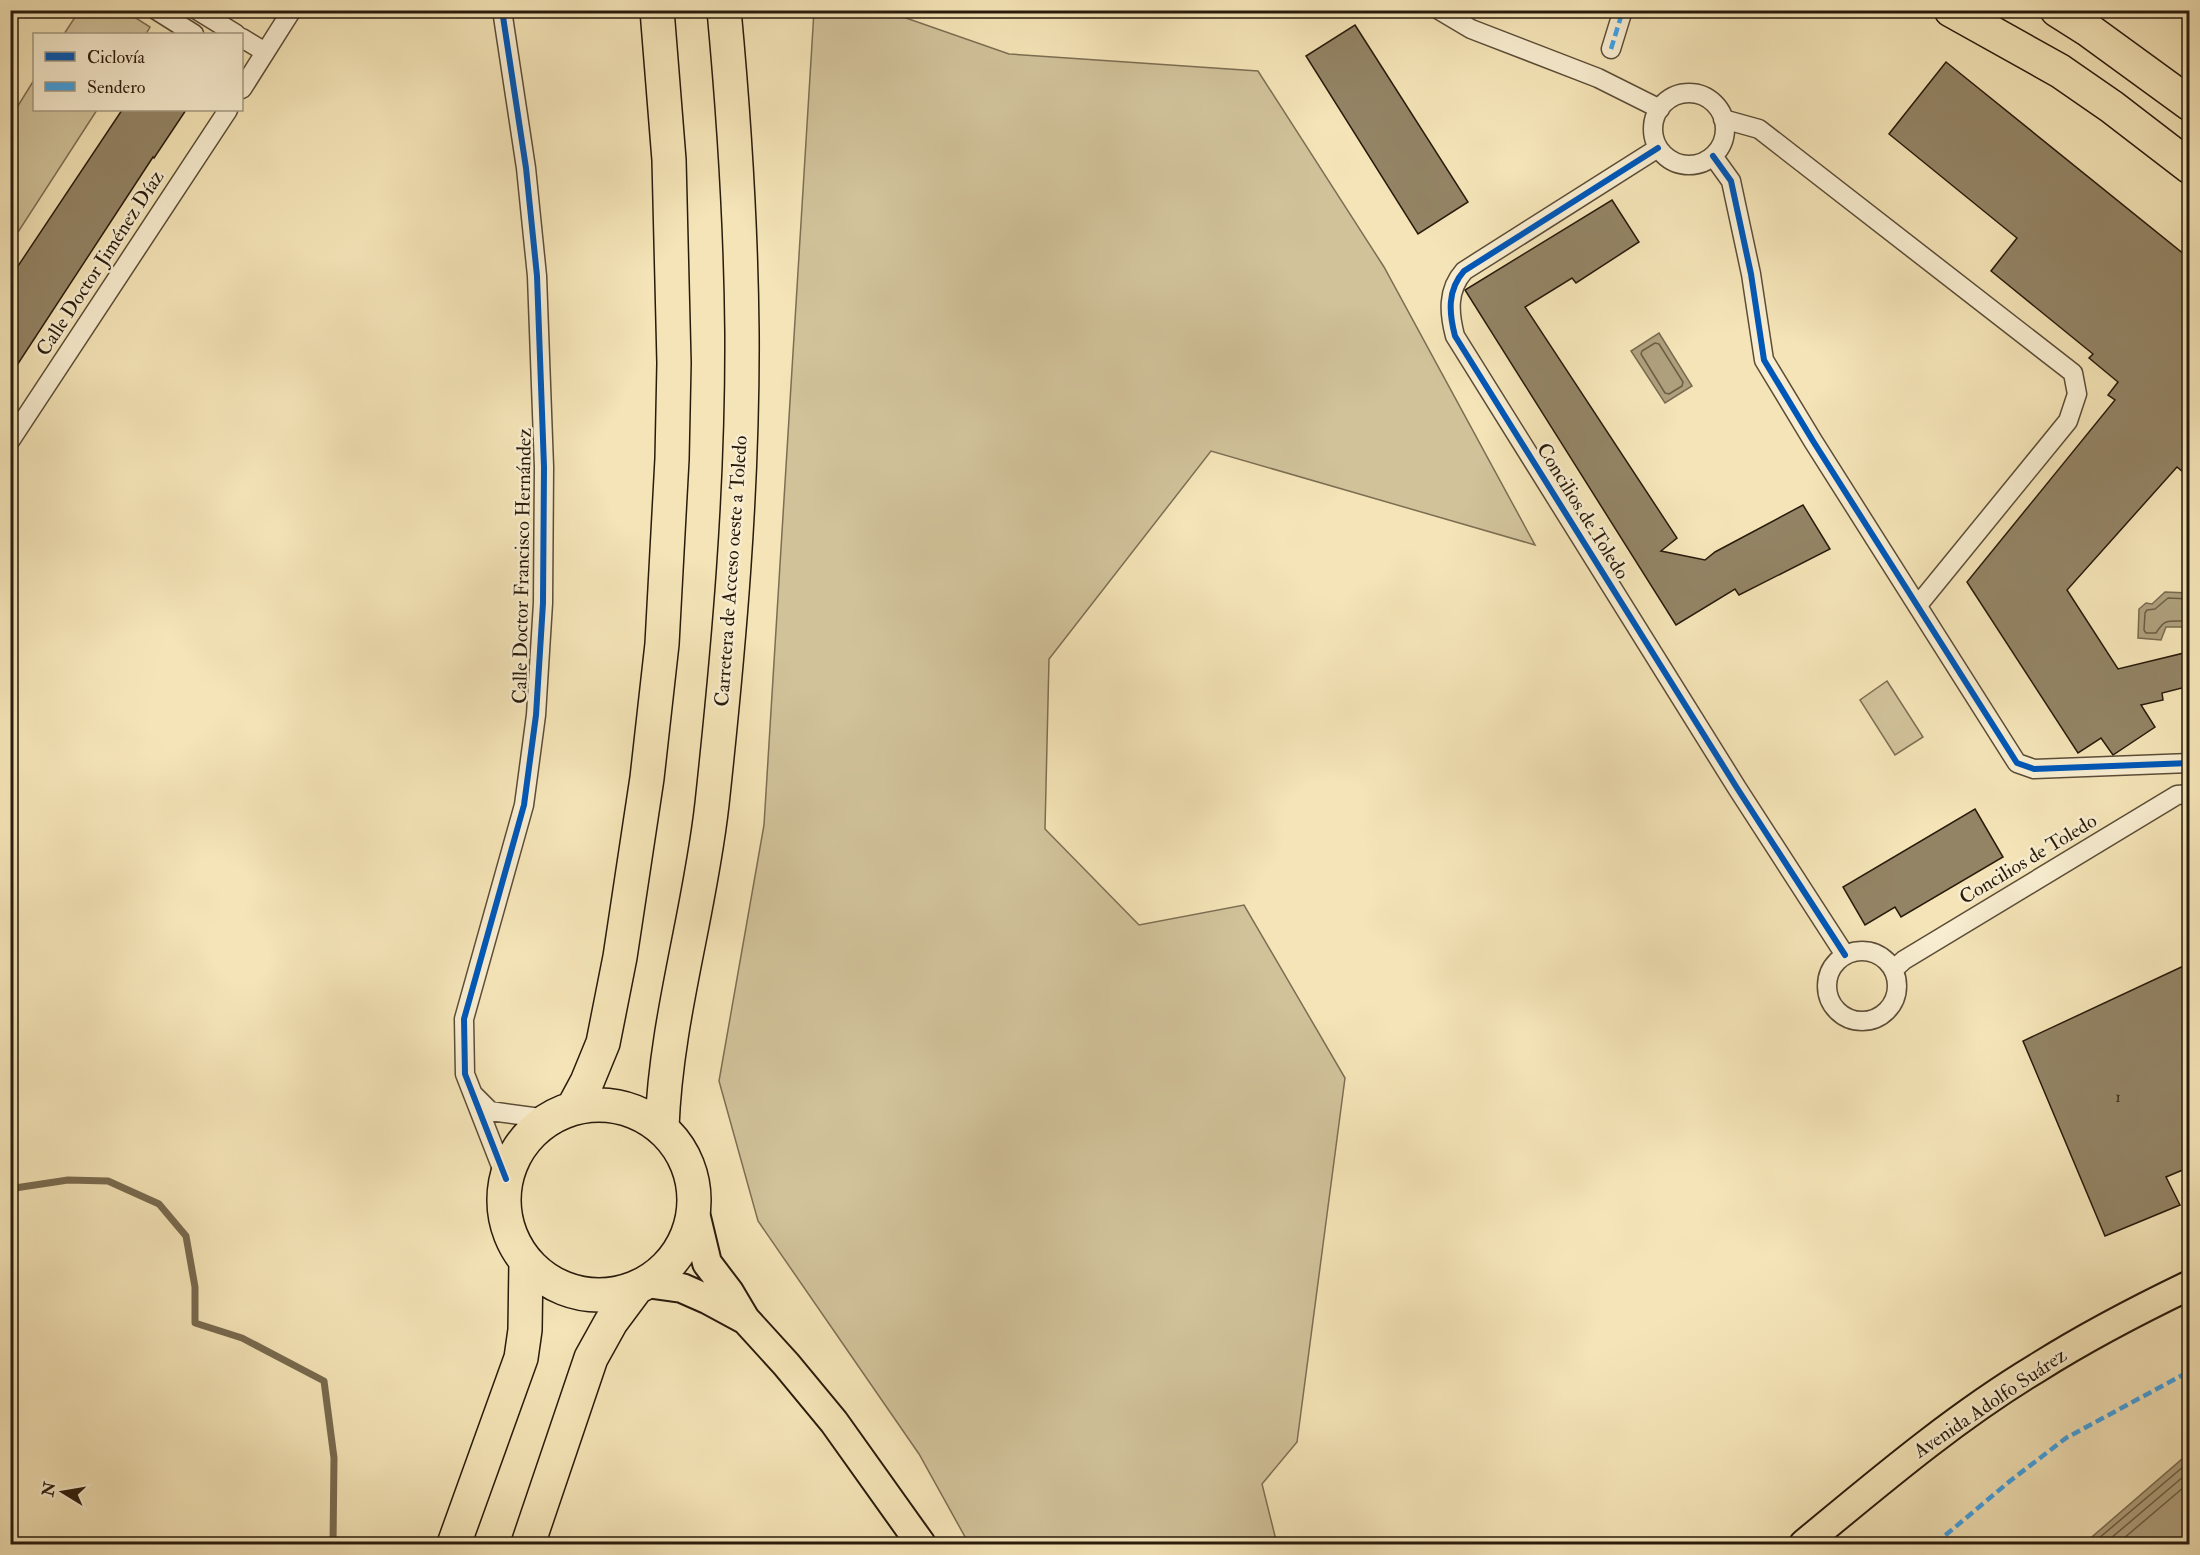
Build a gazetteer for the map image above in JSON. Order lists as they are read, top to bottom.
{
  "streets": {
    "highway": ["Carretera de Acceso oeste a Toledo"],
    "main road": ["Avenida Adolfo Suárez"],
    "street": ["Calle Doctor Jiménez Díaz", "Concilios de Toledo", "Calle Doctor Francisco Hernández"]
  },
  "crossings": [
    ["Calle Doctor Francisco Hernández", "Carretera de Acceso oeste a Toledo"]
  ],
  "house_numbers": ["1"],
  "legend": ["Ciclovía", "Sendero"],
  "north": "left"
}
